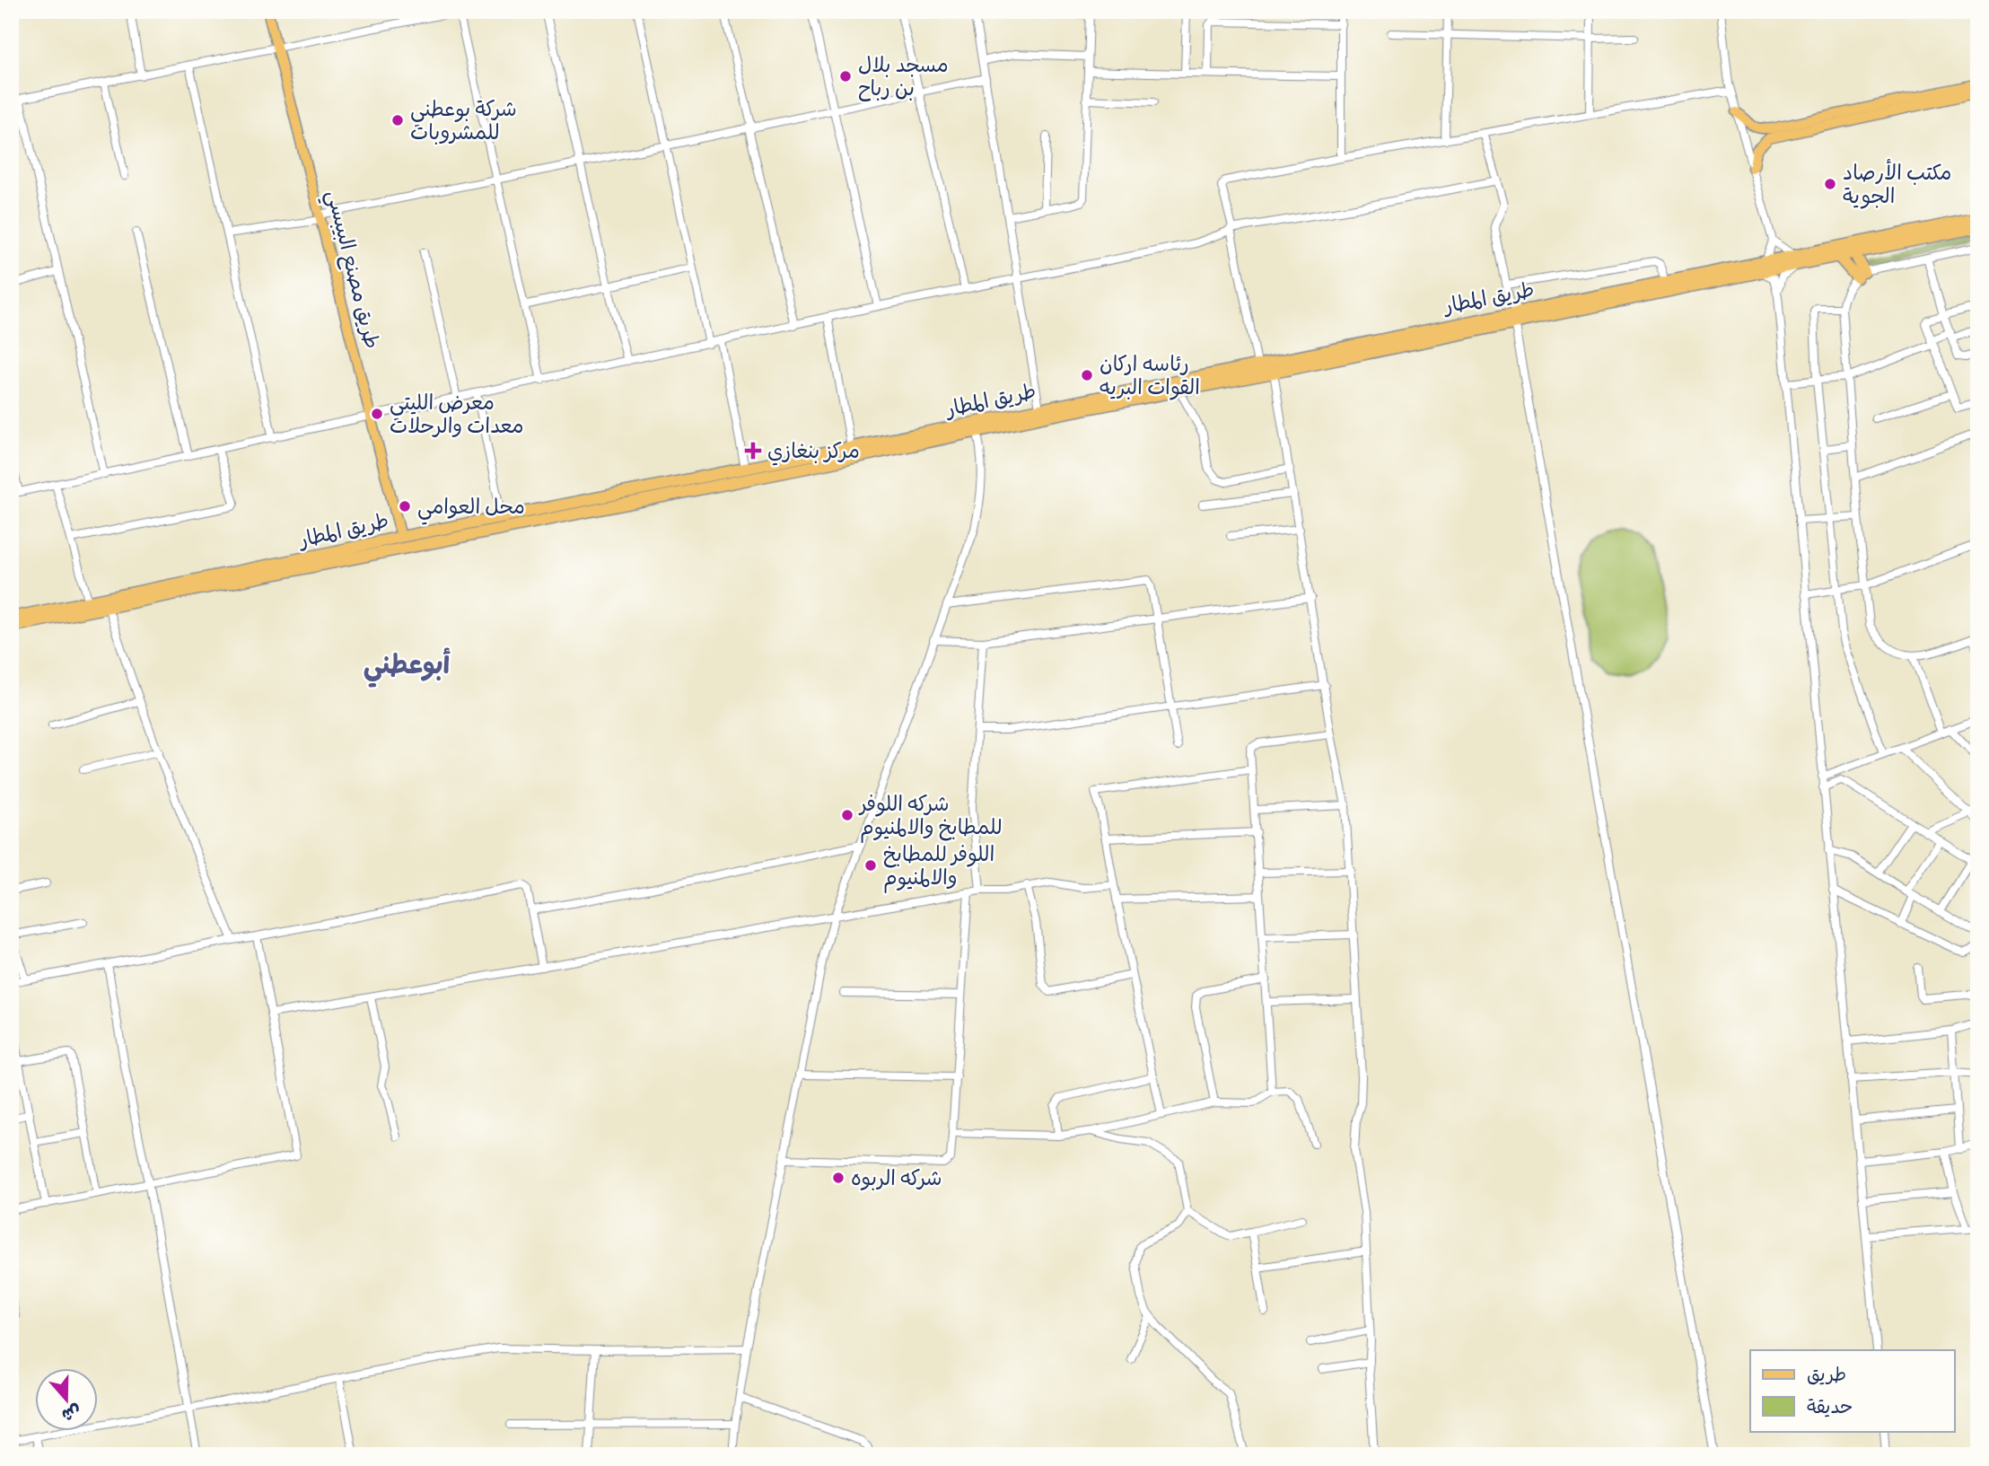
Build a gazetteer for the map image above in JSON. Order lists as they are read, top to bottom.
{
  "streets": {
    "highway": ["طريق المطار"],
    "main road": ["طريق مصنع البيبسي"]
  },
  "crossings": [
    ["طريق مصنع البيبسي", "طريق المطار"]
  ],
  "districts": ["أبوعطني"],
  "places": {
    "other": [
      "مسجد بلال بن رباح",
      "شركة بوعطني للمشروبات",
      "مكتب الأرصاد الجوية",
      "رئاسه اركان القوات البريه",
      "معرض الليتي معدات والرحلات",
      "محل العوامي",
      "شركه اللوفر للمطابخ والالمنيوم",
      "اللوفر للمطابخ والالمنيوم",
      "شركه الربوه"
    ],
    "health": ["مركز بنغازي"]
  },
  "legend": ["طريق", "حديقة"],
  "north": "bottom"
}
